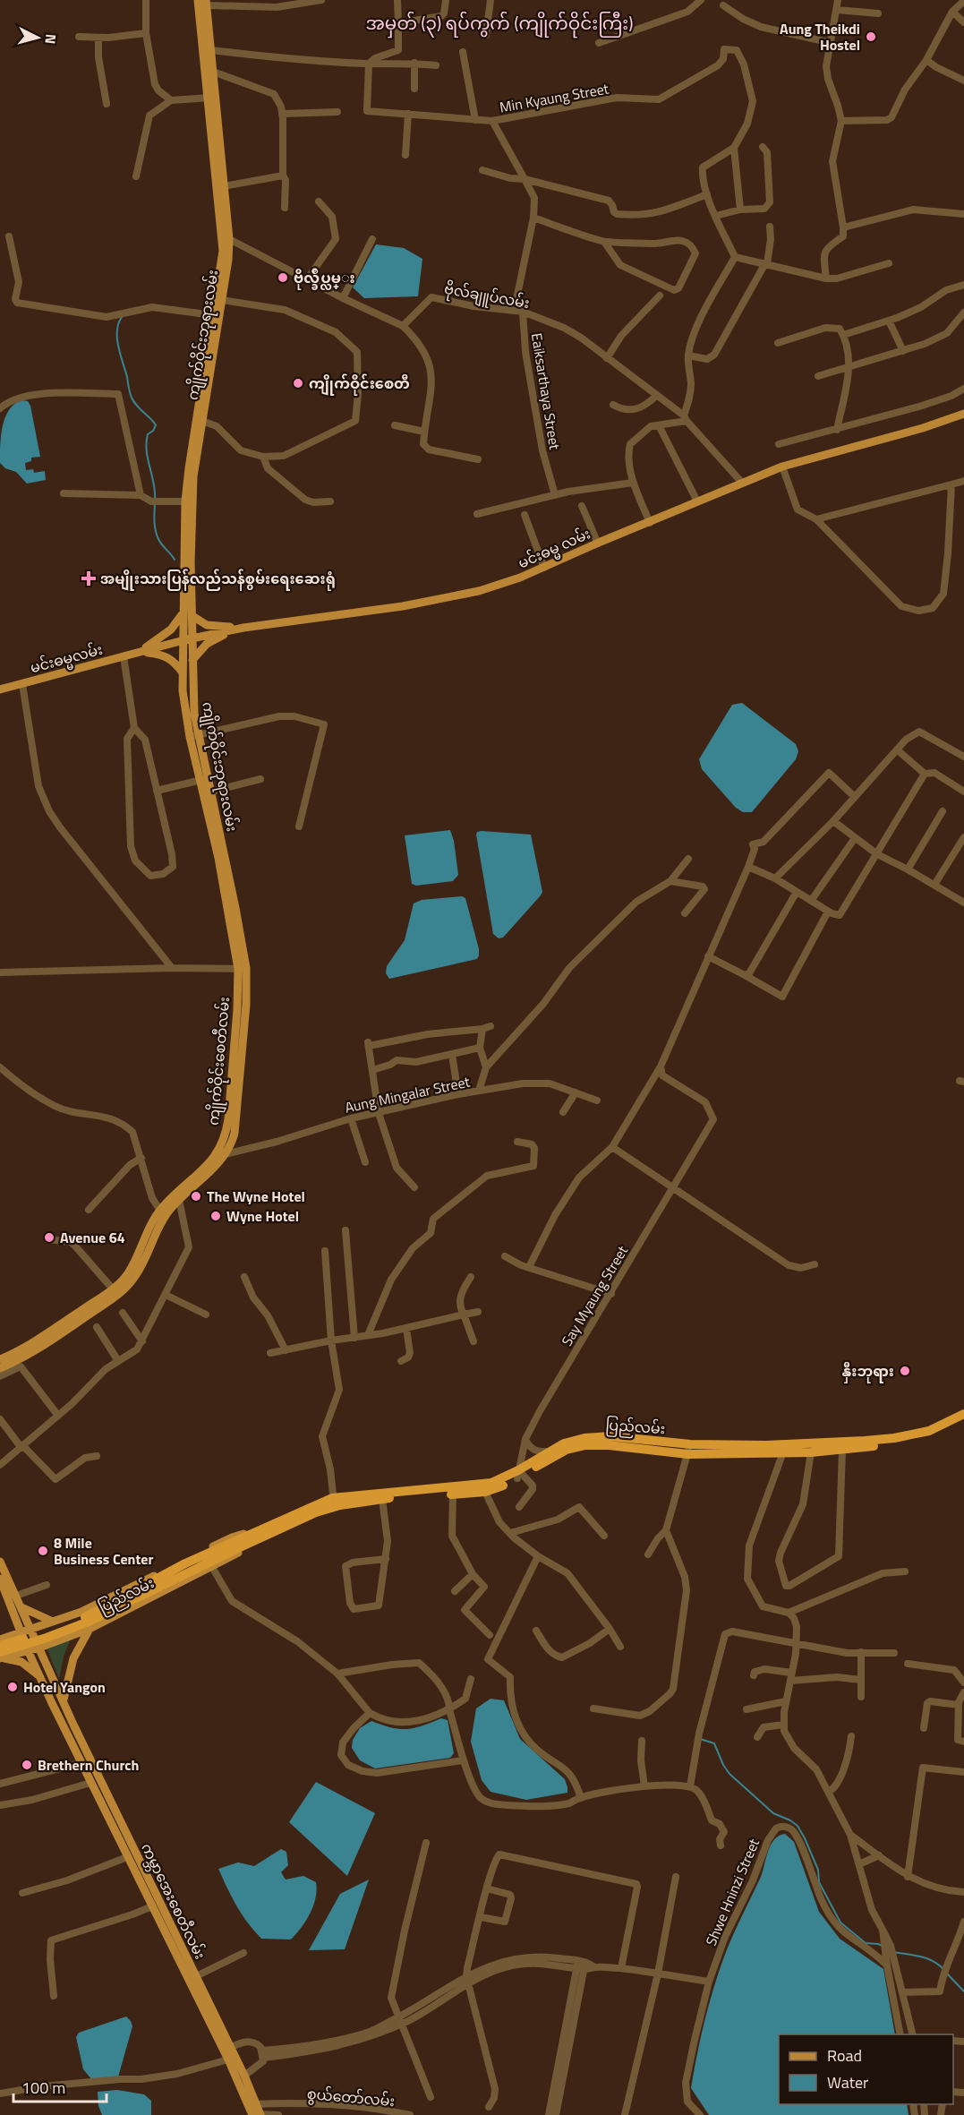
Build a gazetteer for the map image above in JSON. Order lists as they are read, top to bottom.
{
  "streets": {
    "highway": ["ပြည်လမ်း"],
    "main road": [
      "ကျိုက်ဝိုင်းဘုရားလမ်း",
      "မင်းဓမ္မ လမ်း",
      "မင်းဓမ္မလမ်း",
      "ကမ္ဘာအေးစေတီလမ်း"
    ],
    "street": [
      "Min Kyaung Street",
      "ဗိုလ်ချူပ်လမ်း",
      "Eaiksarthaya Street",
      "Aung Mingalar Street",
      "Say Myaung Street",
      "Shwe Hninzi Street",
      "စွယ်တော်လမ်း"
    ]
  },
  "crossings": [
    ["Min Kyaung Street", "Eaiksarthaya Street"],
    ["ဗိုလ်ချူပ်လမ်း", "Eaiksarthaya Street"],
    ["ဗိုလ်ချူပ်လမ်း", "မင်းဓမ္မ လမ်း"],
    ["ကျိုက်ဝိုင်းဘုရားလမ်း", "မင်းဓမ္မ လမ်း"],
    ["ကျိုက်ဝိုင်းဘုရားလမ်း", "Aung Mingalar Street"],
    ["မင်းဓမ္မ လမ်း", "မင်းဓမ္မလမ်း"],
    ["Say Myaung Street", "ပြည်လမ်း"],
    ["ပြည်လမ်း", "ကမ္ဘာအေးစေတီလမ်း"],
    ["ကမ္ဘာအေးစေတီလမ်း", "စွယ်တော်လမ်း"]
  ],
  "districts": ["အမှတ် (၃) ရပ်ကွက် (ကျိုက်ဝိုင်းကြီး)"],
  "places": {
    "other": [
      "Aung Theikdi Hostel",
      "ဗိုလ္ခ်ဳပ္လမ္း",
      "ကျိုက်ဝိုင်းစေတီ",
      "The Wyne Hotel",
      "Wyne Hotel",
      "Avenue 64",
      "နှီးဘုရား",
      "8 Mile Business Center",
      "Hotel Yangon",
      "Brethern Church"
    ],
    "health": ["အမျိုးသားပြန်လည်သန်စွမ်းရေးဆေးရုံ"]
  },
  "legend": ["Road", "Water"],
  "scale_bar": "100 m",
  "north": "right"
}
